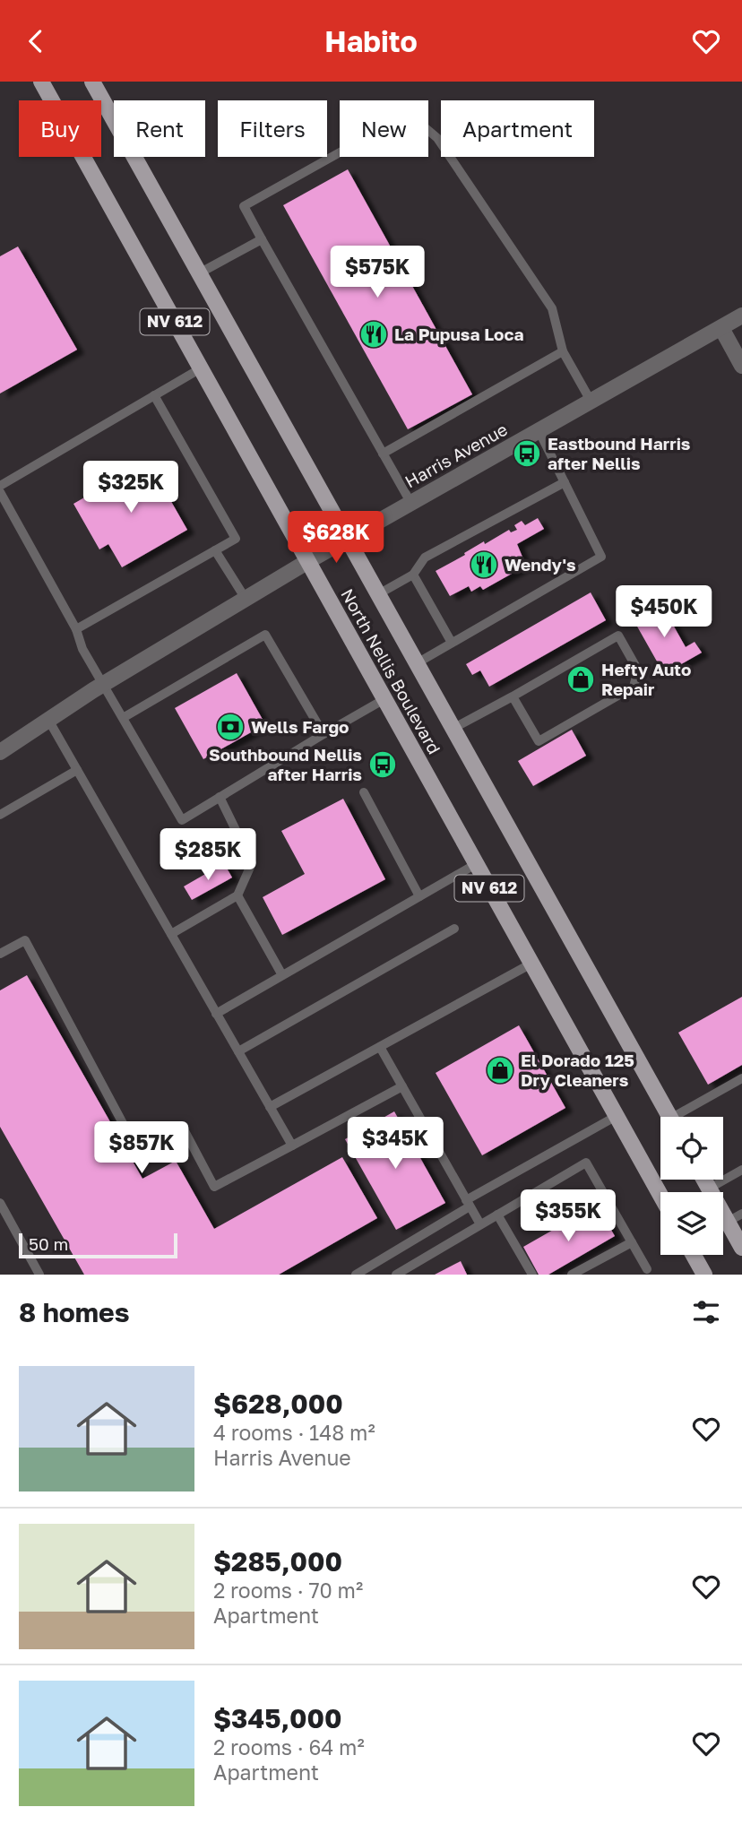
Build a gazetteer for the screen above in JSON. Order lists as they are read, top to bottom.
{
  "streets": {
    "main road": ["NV 612", "North Nellis Boulevard"],
    "street": ["Harris Avenue"]
  },
  "crossings": [
    ["Harris Avenue", "North Nellis Boulevard"]
  ],
  "places": {
    "restaurant": ["La Pupusa Loca", "Wendy's"],
    "bus stop": ["Eastbound Harris after Nellis", "Southbound Nellis after Harris"],
    "shop": ["Hefty Auto Repair", "El Dorado 125 Dry Cleaners"],
    "bank": ["Wells Fargo"]
  },
  "scale_bar": "50 m",
  "page": {
    "header": "Habito",
    "chip": [
      "Buy",
      "Rent",
      "Filters",
      "New",
      "Apartment"
    ],
    "price": [
      "$575K",
      "$325K",
      "$628K",
      "$450K",
      "$285K",
      "$345K",
      "$857K",
      "$355K"
    ],
    "scale": "50 m",
    "heading": "8 homes",
    "list": [
      {
        "name": "$628,000",
        "note": "4 rooms · 148 m² · Harris Avenue"
      },
      {
        "name": "$285,000",
        "note": "2 rooms · 70 m² · Apartment"
      },
      {
        "name": "$345,000",
        "note": "2 rooms · 64 m² · Apartment"
      }
    ]
  }
}
